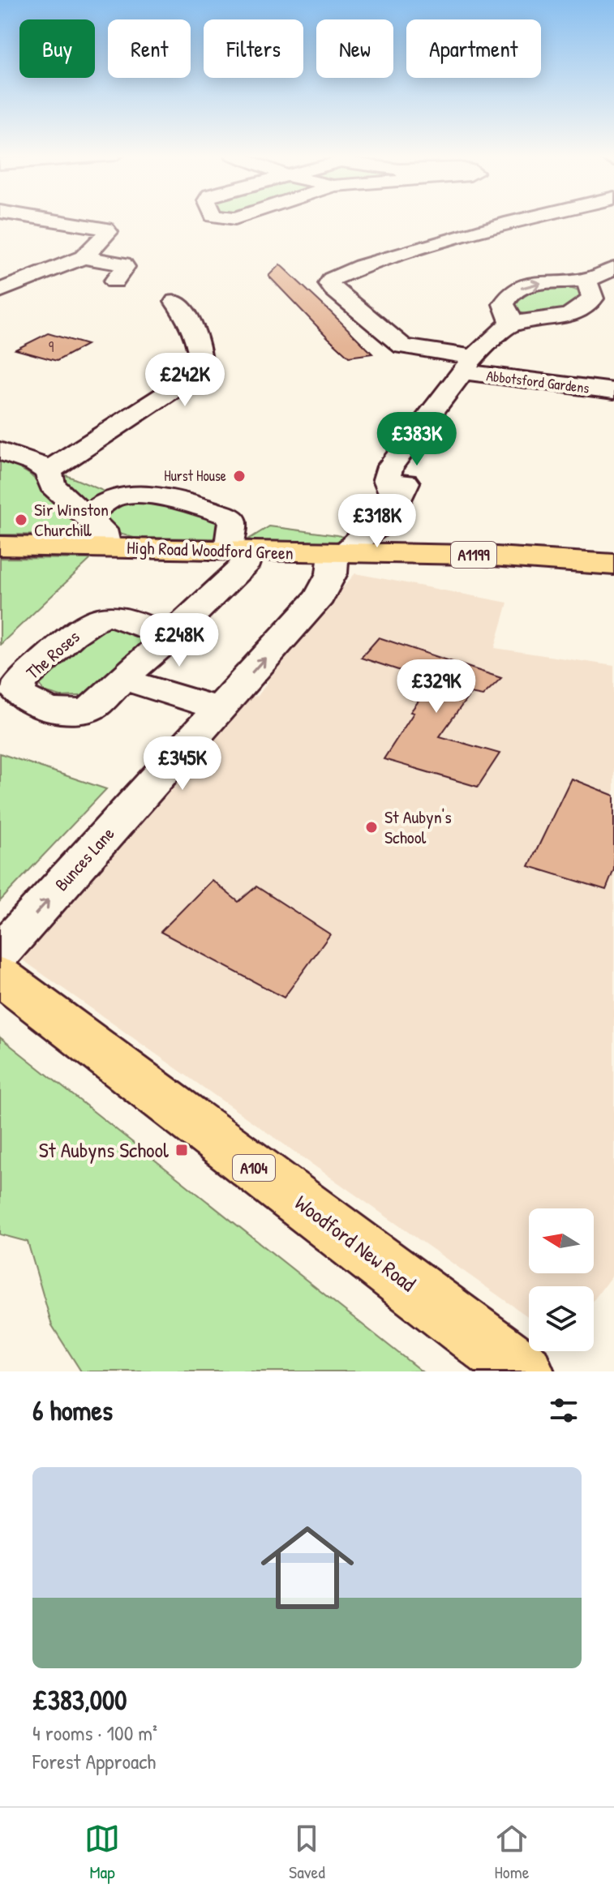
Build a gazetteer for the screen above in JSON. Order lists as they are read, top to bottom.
{
  "streets": {
    "main road": [
      "High Road Woodford Green",
      "A1199",
      "A104",
      "Woodford New Road"
    ],
    "street": ["Abbotsford Gardens", "The Roses", "Bunces Lane"]
  },
  "crossings": [
    ["High Road Woodford Green", "The Roses"],
    ["High Road Woodford Green", "Bunces Lane"]
  ],
  "one_way": ["Bunces Lane"],
  "places": {
    "other": ["Hurst House", "Sir Winston Churchill", "St Aubyn's School"],
    "transit": ["St Aubyns School"]
  },
  "house_numbers": ["9"],
  "north": "left",
  "page": {
    "chip": [
      "Buy",
      "Rent",
      "Filters",
      "New",
      "Apartment"
    ],
    "price": [
      "£242K",
      "£383K",
      "£318K",
      "£248K",
      "£329K",
      "£345K"
    ],
    "heading": "6 homes",
    "list": [
      {
        "name": "£383,000",
        "note": "4 rooms · 100 m² · Forest Approach"
      }
    ],
    "tabs": ["Map", "Saved", "Home"]
  }
}
